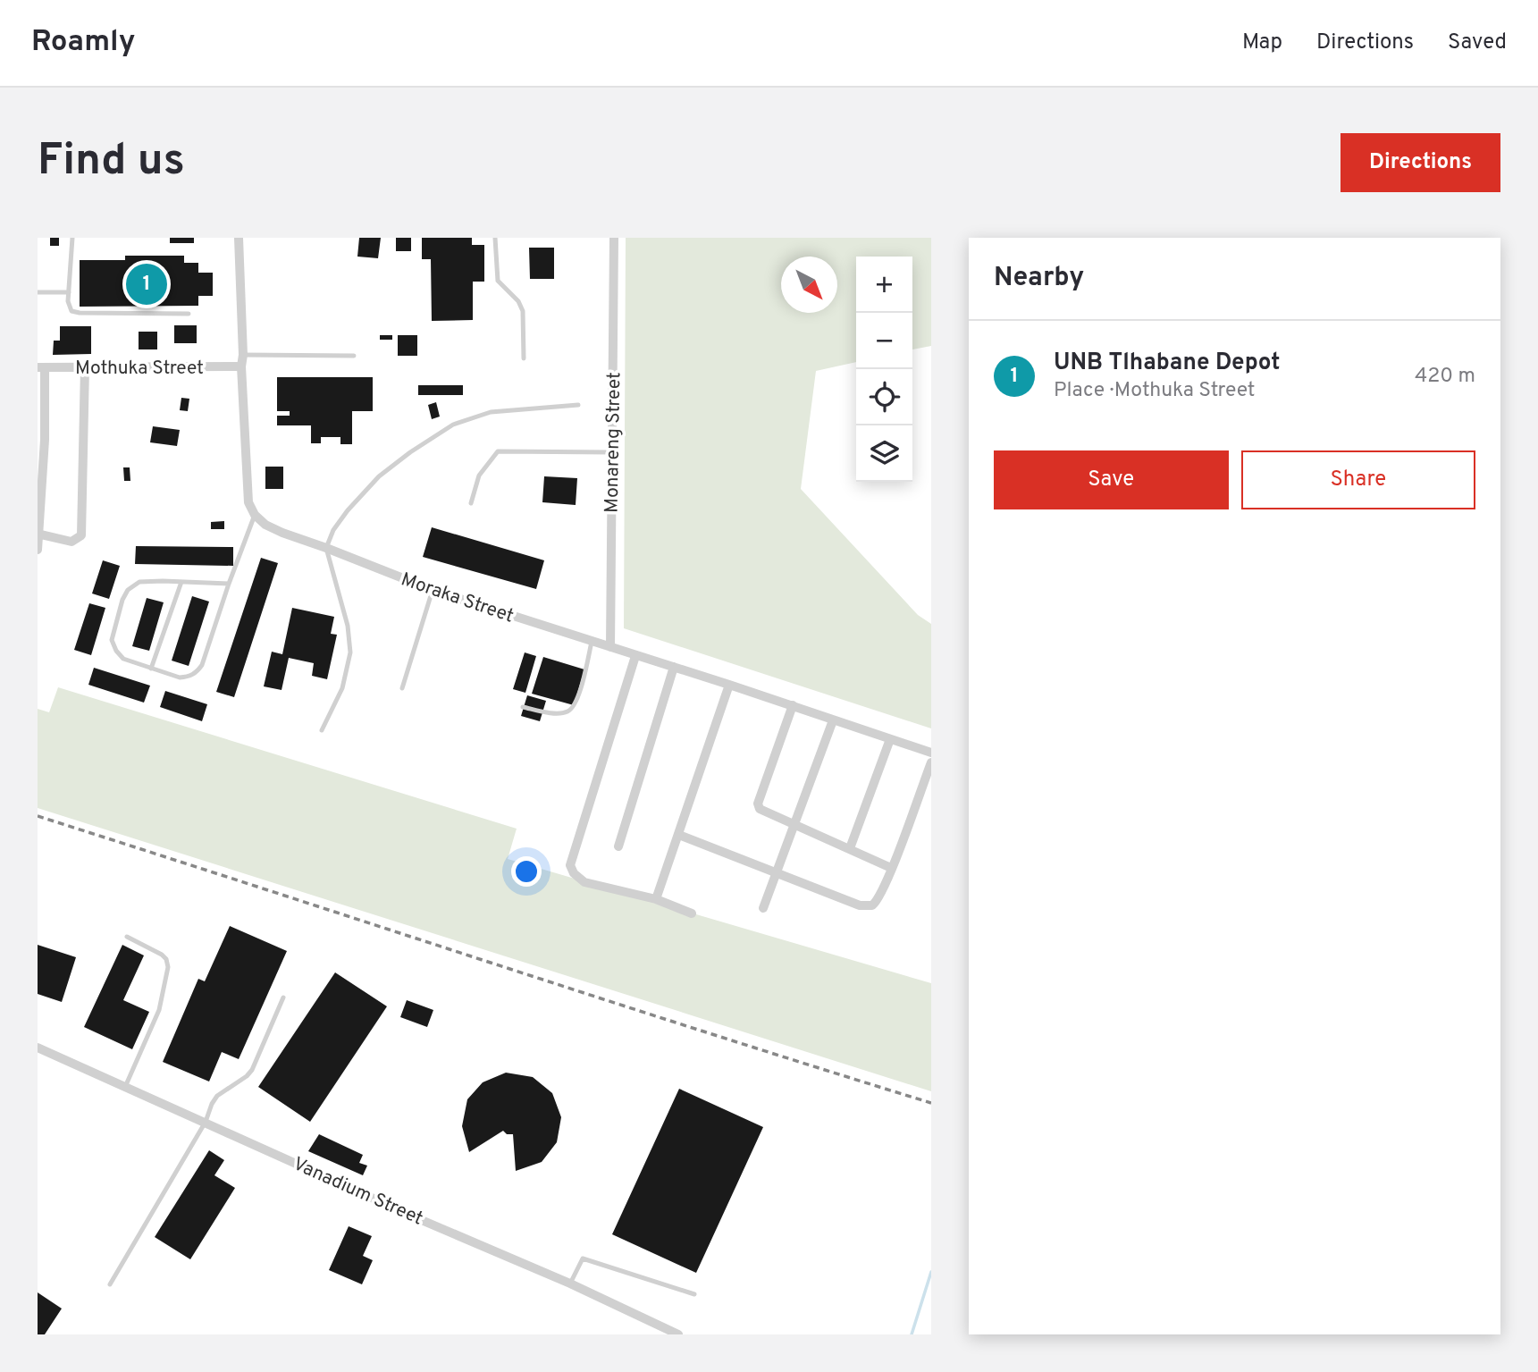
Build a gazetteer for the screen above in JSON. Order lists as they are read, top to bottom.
{
  "streets": {
    "street": [
      "Mothuka Street",
      "Monareng Street",
      "Moraka Street",
      "Vanadium Street"
    ]
  },
  "crossings": [
    ["Monareng Street", "Moraka Street"]
  ],
  "north": "bottom right",
  "page": {
    "header": "Roamly",
    "nav": ["Map", "Directions", "Saved"],
    "buttons": [
      "Directions",
      ["Save", "Share"]
    ],
    "title": "Find us",
    "heading": "Nearby",
    "map_buttons": ["+", "−"],
    "pins": "1",
    "list": [
      {
        "mark": "1",
        "name": "UNB Tlhabane Depot",
        "note": "Place · Mothuka Street",
        "value": "420 m"
      }
    ]
  }
}
